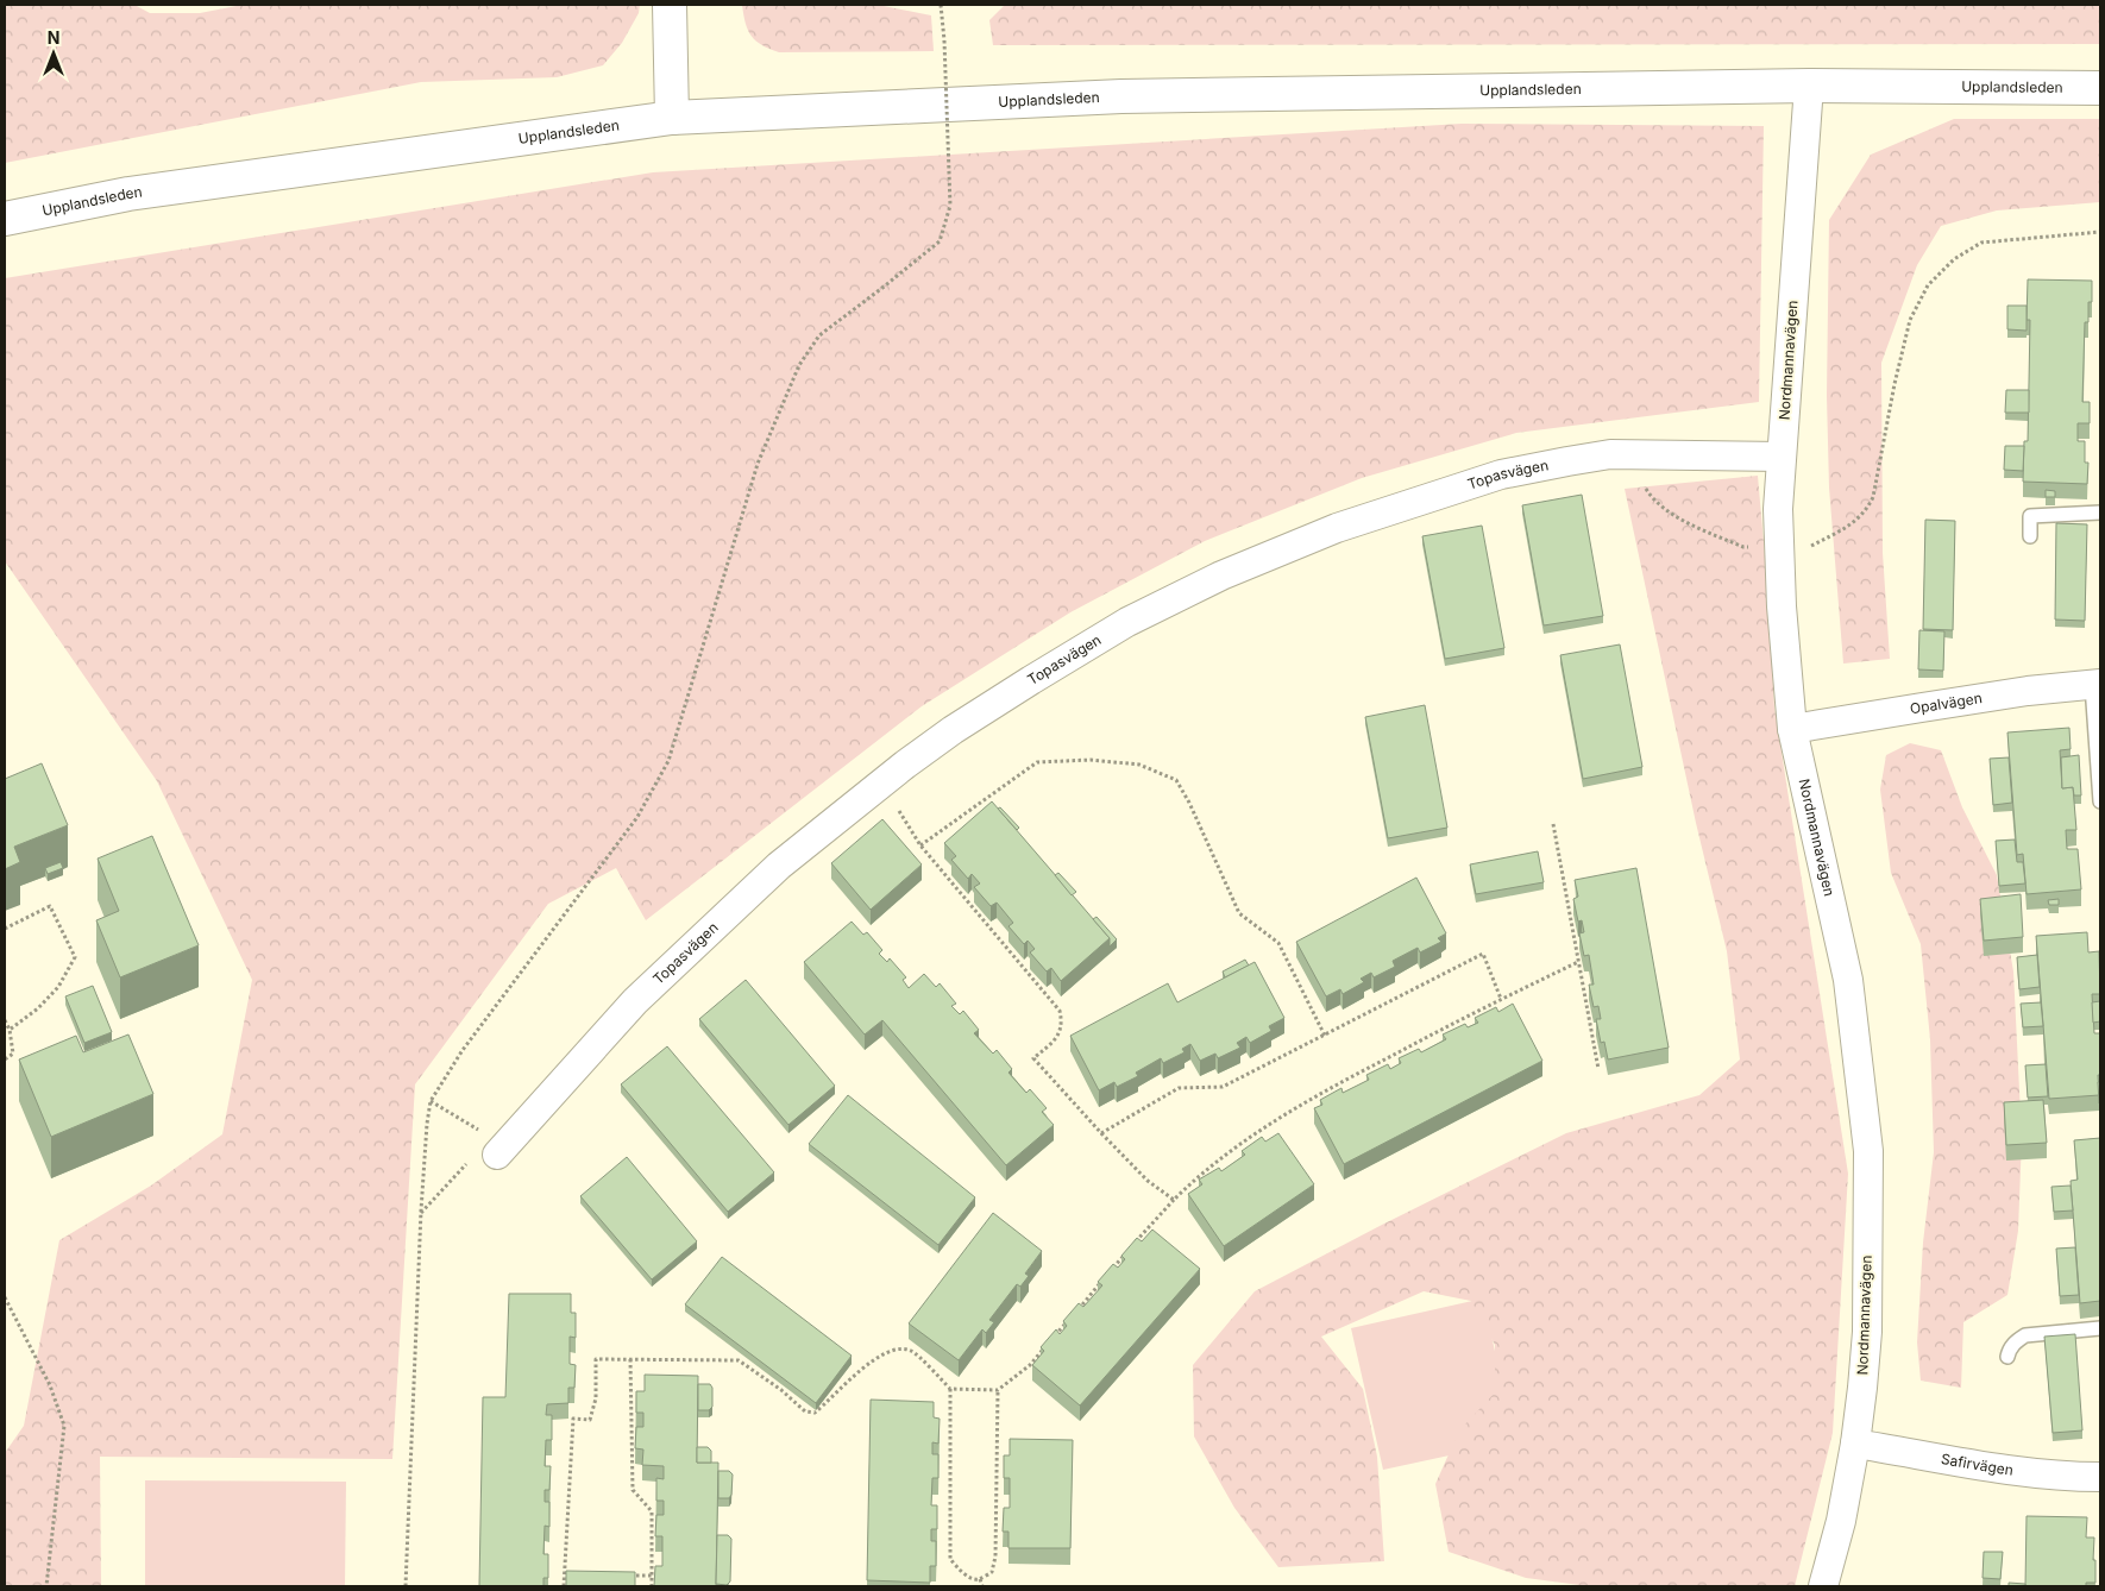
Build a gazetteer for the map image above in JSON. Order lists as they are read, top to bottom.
{
  "streets": {
    "street": [
      "Upplandsleden",
      "Nordmannavägen",
      "Topasvägen",
      "Opalvägen",
      "Safirvägen"
    ]
  },
  "crossings": [
    ["Upplandsleden", "Nordmannavägen"],
    ["Nordmannavägen", "Topasvägen"],
    ["Nordmannavägen", "Opalvägen"],
    ["Nordmannavägen", "Safirvägen"]
  ],
  "north": "top"
}
